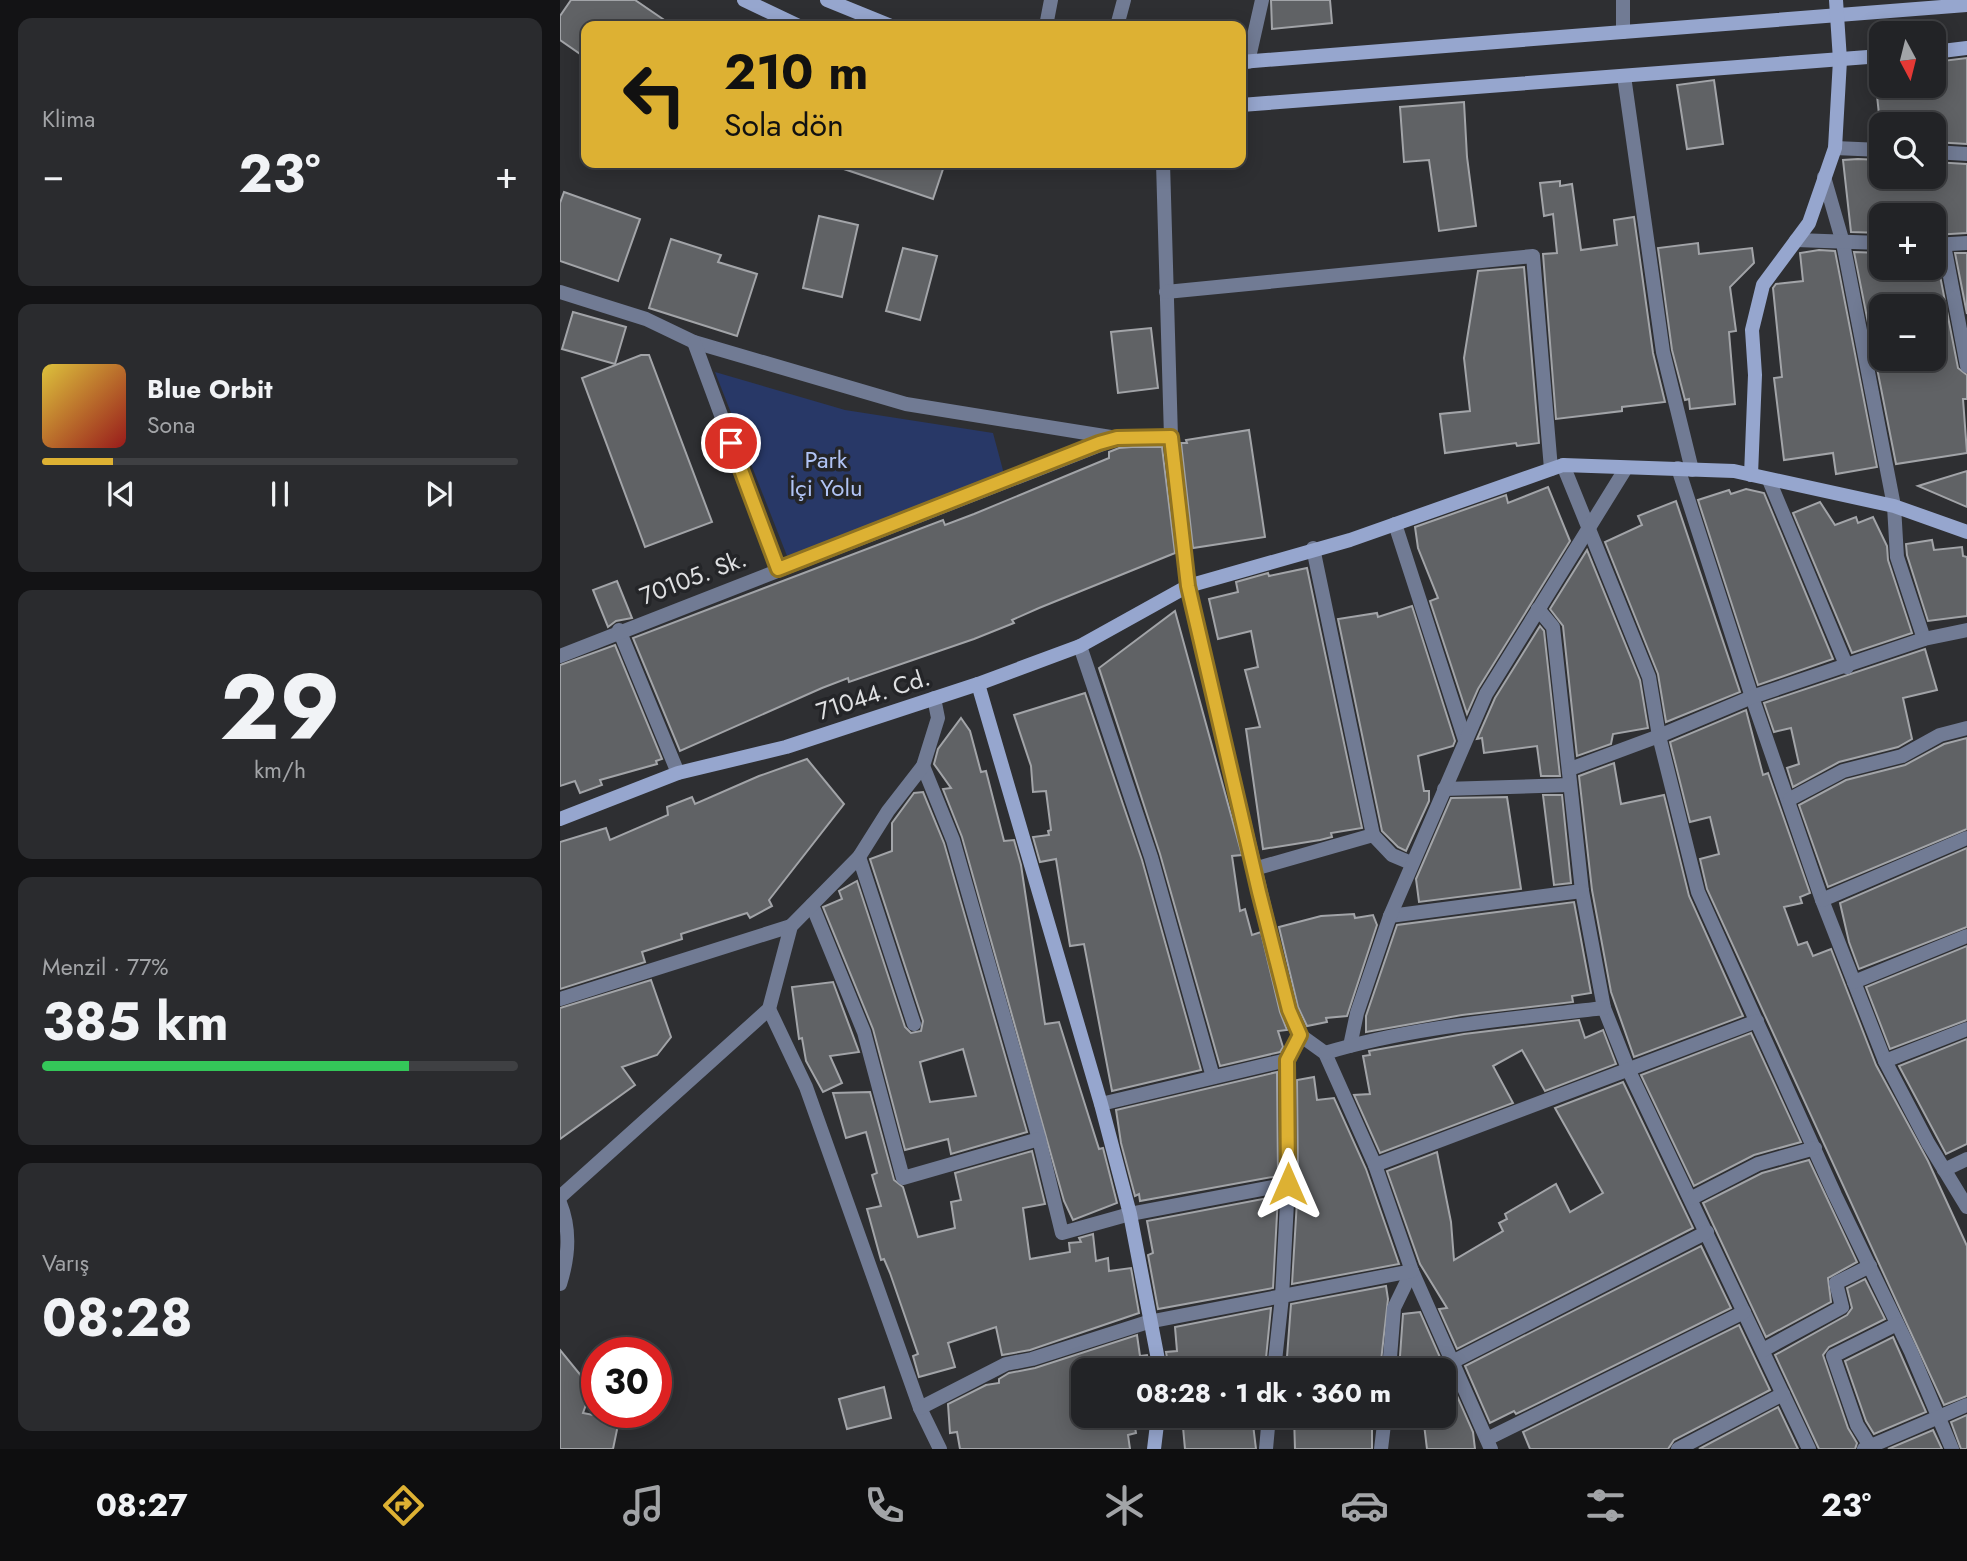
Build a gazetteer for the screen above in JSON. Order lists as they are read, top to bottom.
{
  "streets": {
    "street": ["70105. Sk.", "71044. Cd."]
  },
  "parks": ["Park İçi Yolu"],
  "north": "bottom",
  "page": {
    "tile": [
      "Klima",
      ["29", "km/h"],
      ["Menzil · 77%", "385 km"],
      ["Varış", "08:28"]
    ],
    "map_buttons": ["+", "−"],
    "turn": ["210 m", "Sola dön"],
    "heat": ["−", "23°", "+"],
    "song": ["Blue Orbit", "Sona"],
    "limit": "30",
    "trip": "08:28 · 1 dk · 360 m",
    "tabs": ["08:27", "23°"]
  }
}
